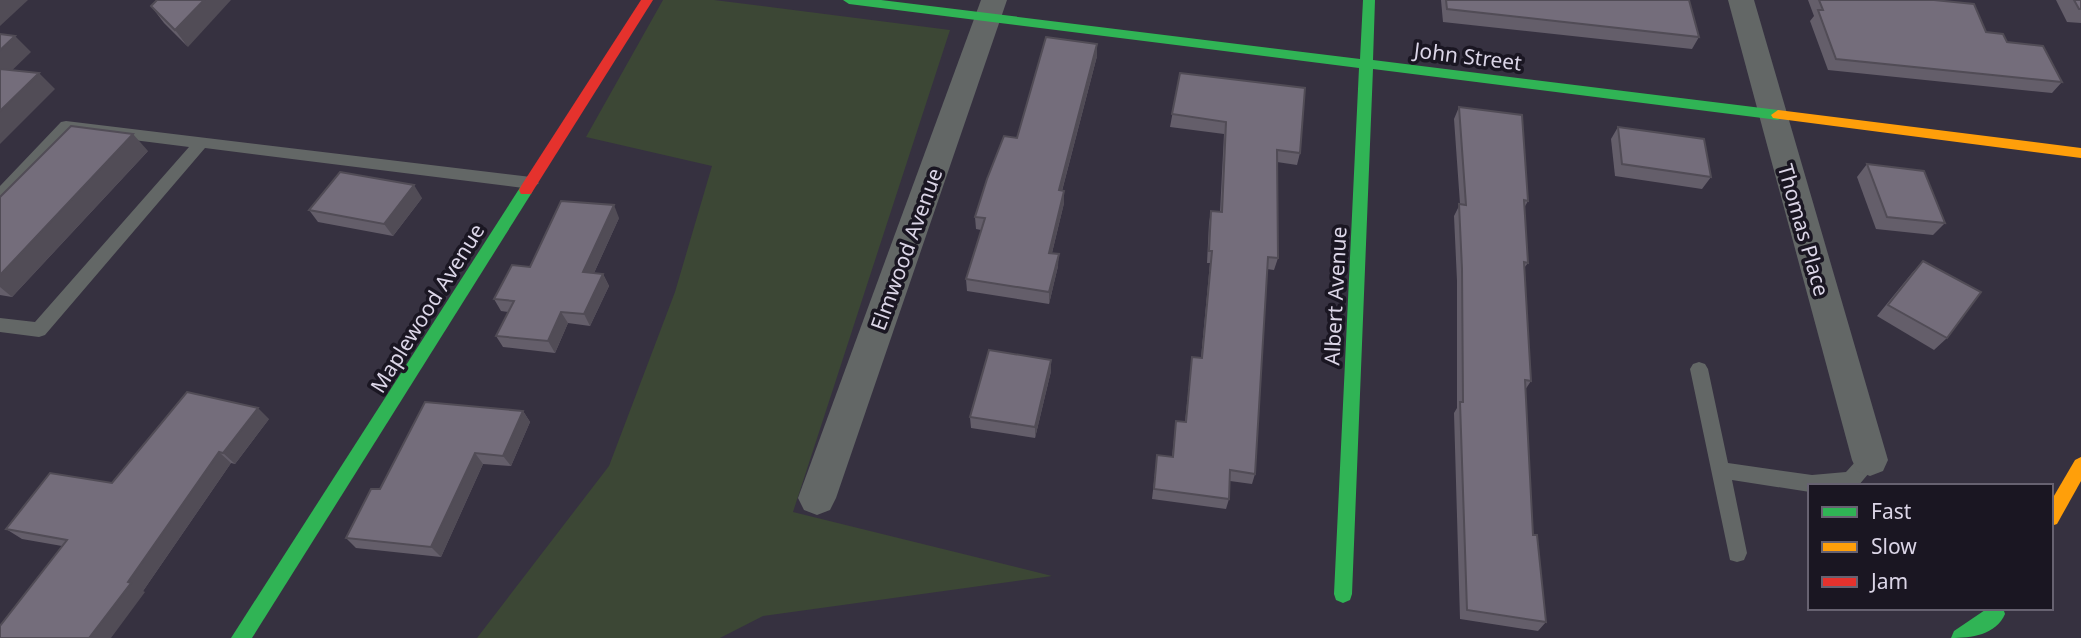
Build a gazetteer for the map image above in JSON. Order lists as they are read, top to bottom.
{
  "streets": {
    "main road": ["John Street", "Albert Avenue", "Maplewood Avenue"],
    "street": ["Thomas Place", "Elmwood Avenue"]
  },
  "crossings": [
    ["John Street", "Thomas Place"],
    ["John Street", "Elmwood Avenue"],
    ["John Street", "Albert Avenue"]
  ],
  "legend": ["Fast", "Slow", "Jam"]
}
